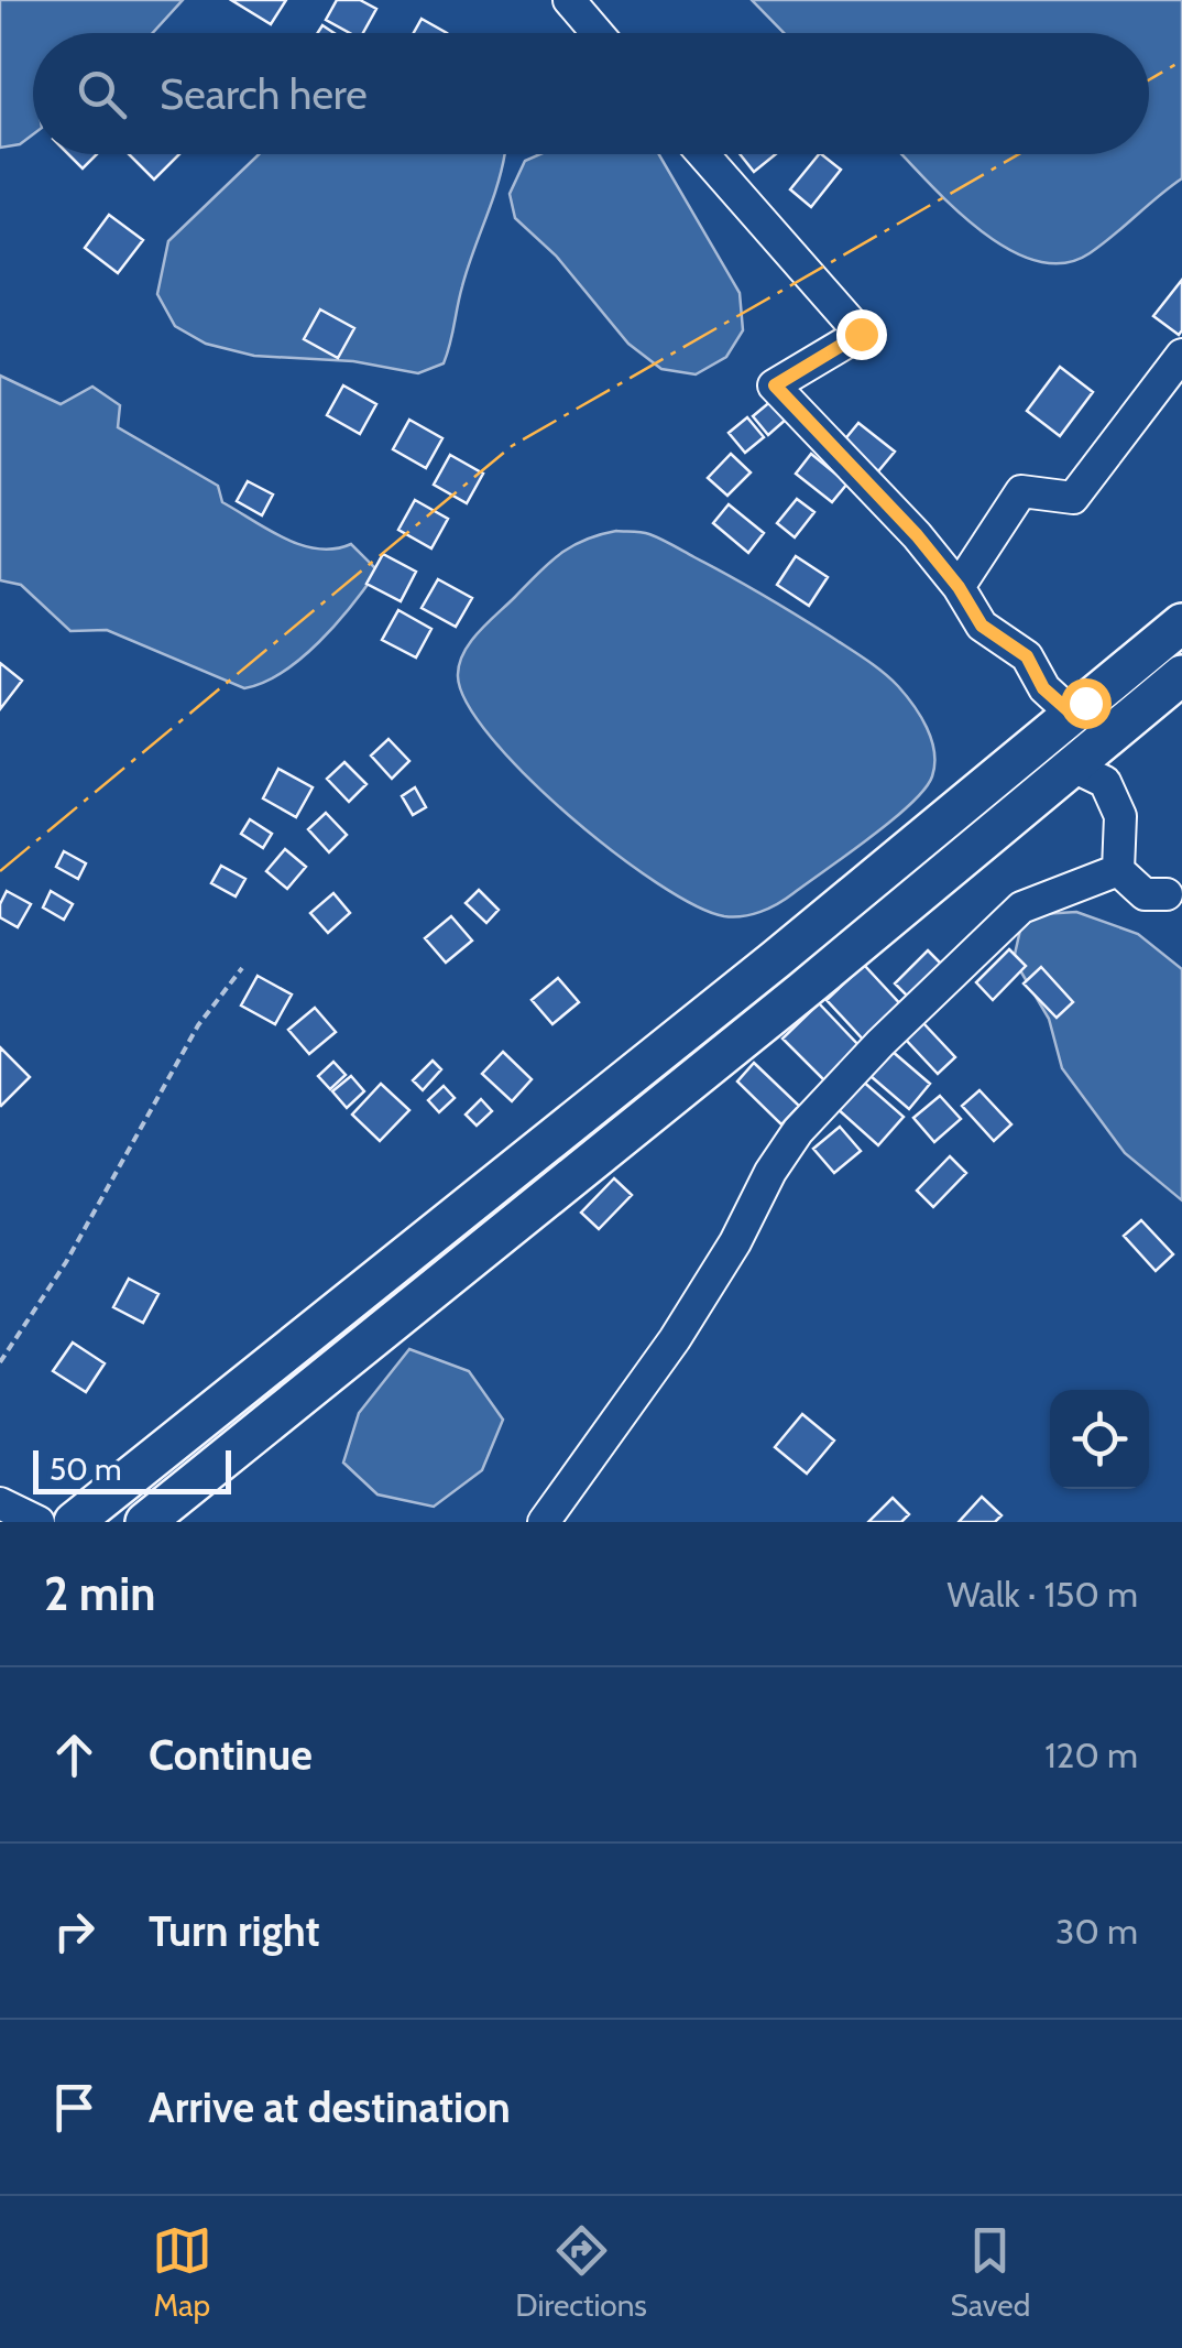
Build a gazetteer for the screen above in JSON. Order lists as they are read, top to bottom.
{
  "scale_bar": "50 m",
  "page": {
    "search": "Search here",
    "scale": "50 m",
    "heading": ["2 min", "Walk · 150 m"],
    "list": [
      ["Continue", "120 m"],
      ["Turn right", "30 m"],
      "Arrive at destination"
    ],
    "nav": ["Map", "Directions", "Saved"]
  }
}
